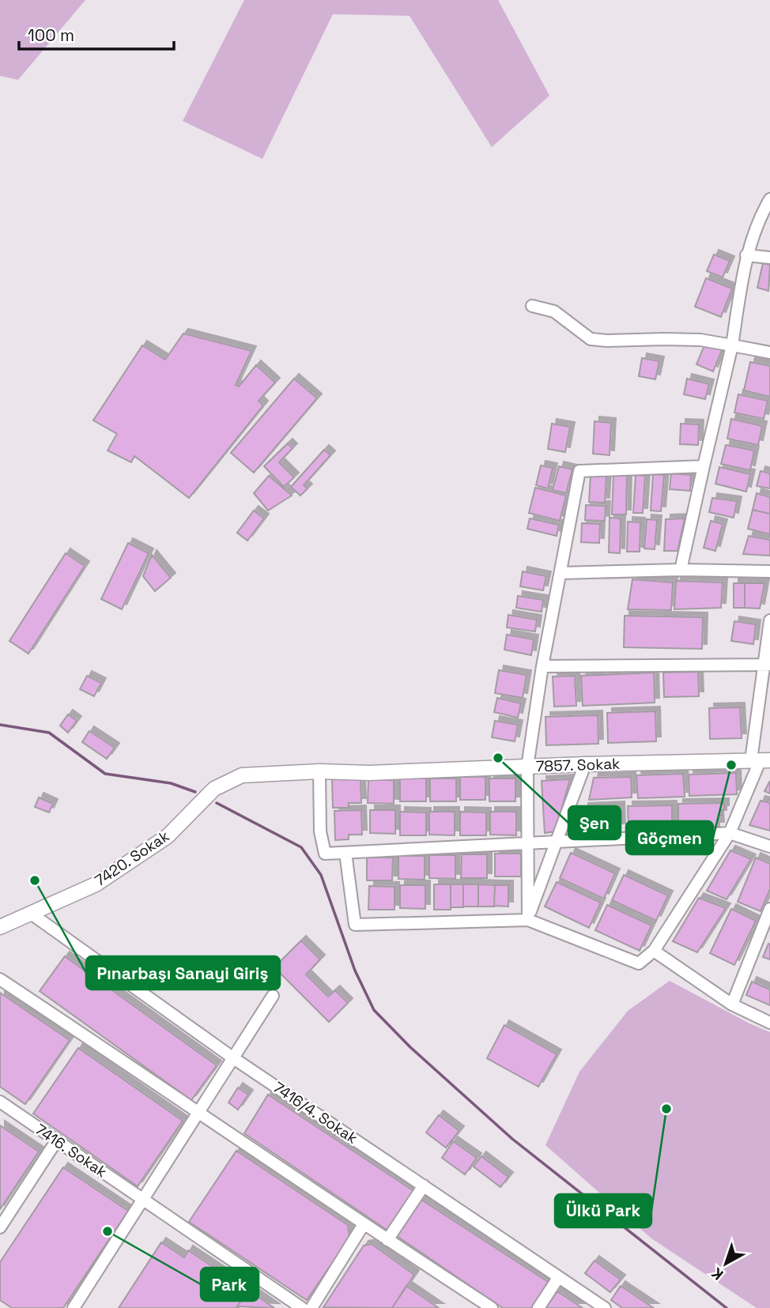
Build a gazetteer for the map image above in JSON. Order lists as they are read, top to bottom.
{
  "streets": {
    "street": [
      "7857. Sokak",
      "7420. Sokak",
      "7416/4. Sokak",
      "7416. Sokak"
    ]
  },
  "crossings": [
    ["7857. Sokak", "7420. Sokak"],
    ["7420. Sokak", "7416/4. Sokak"]
  ],
  "places": [
    "Şen",
    "Göçmen",
    "Pınarbaşı Sanayi Giriş",
    "Ülkü Park",
    "Park"
  ],
  "scale_bar": "100 m",
  "north": "bottom left"
}
